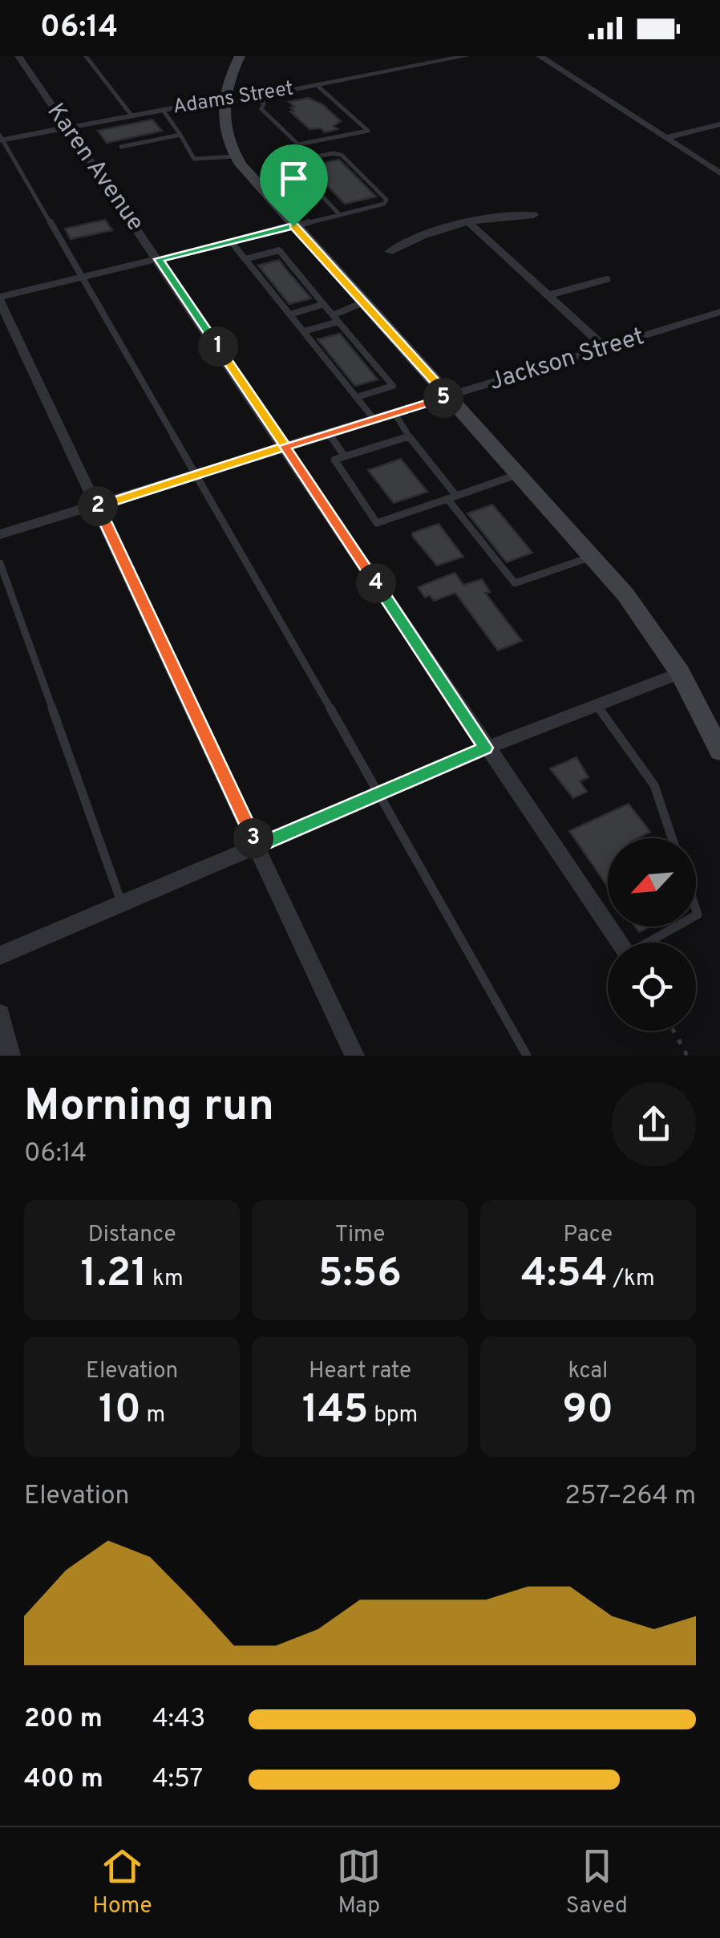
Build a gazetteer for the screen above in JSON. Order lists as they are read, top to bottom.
{
  "streets": {
    "street": ["Adams Street", "Karen Avenue", "Jackson Street"]
  },
  "crossings": [
    ["Adams Street", "Karen Avenue"],
    ["Karen Avenue", "Jackson Street"]
  ],
  "north": "bottom left",
  "page": {
    "status": "06:14",
    "pins": [
      "1",
      "5",
      "2",
      "4",
      "3"
    ],
    "heading": ["Morning run", "06:14"],
    "stats": [
      ["Distance", "1.21 km"],
      ["Time", "5:56"],
      ["Pace", "4:54 /km"],
      ["Elevation", "10 m"],
      ["Heart rate", "145 bpm"],
      ["kcal", "90"]
    ],
    "chart": ["Elevation", "257–264 m"],
    "list": [
      {
        "name": "200 m",
        "note": "4:43"
      },
      {
        "name": "400 m",
        "note": "4:57"
      }
    ],
    "tabs": ["Home", "Map", "Saved"]
  }
}
